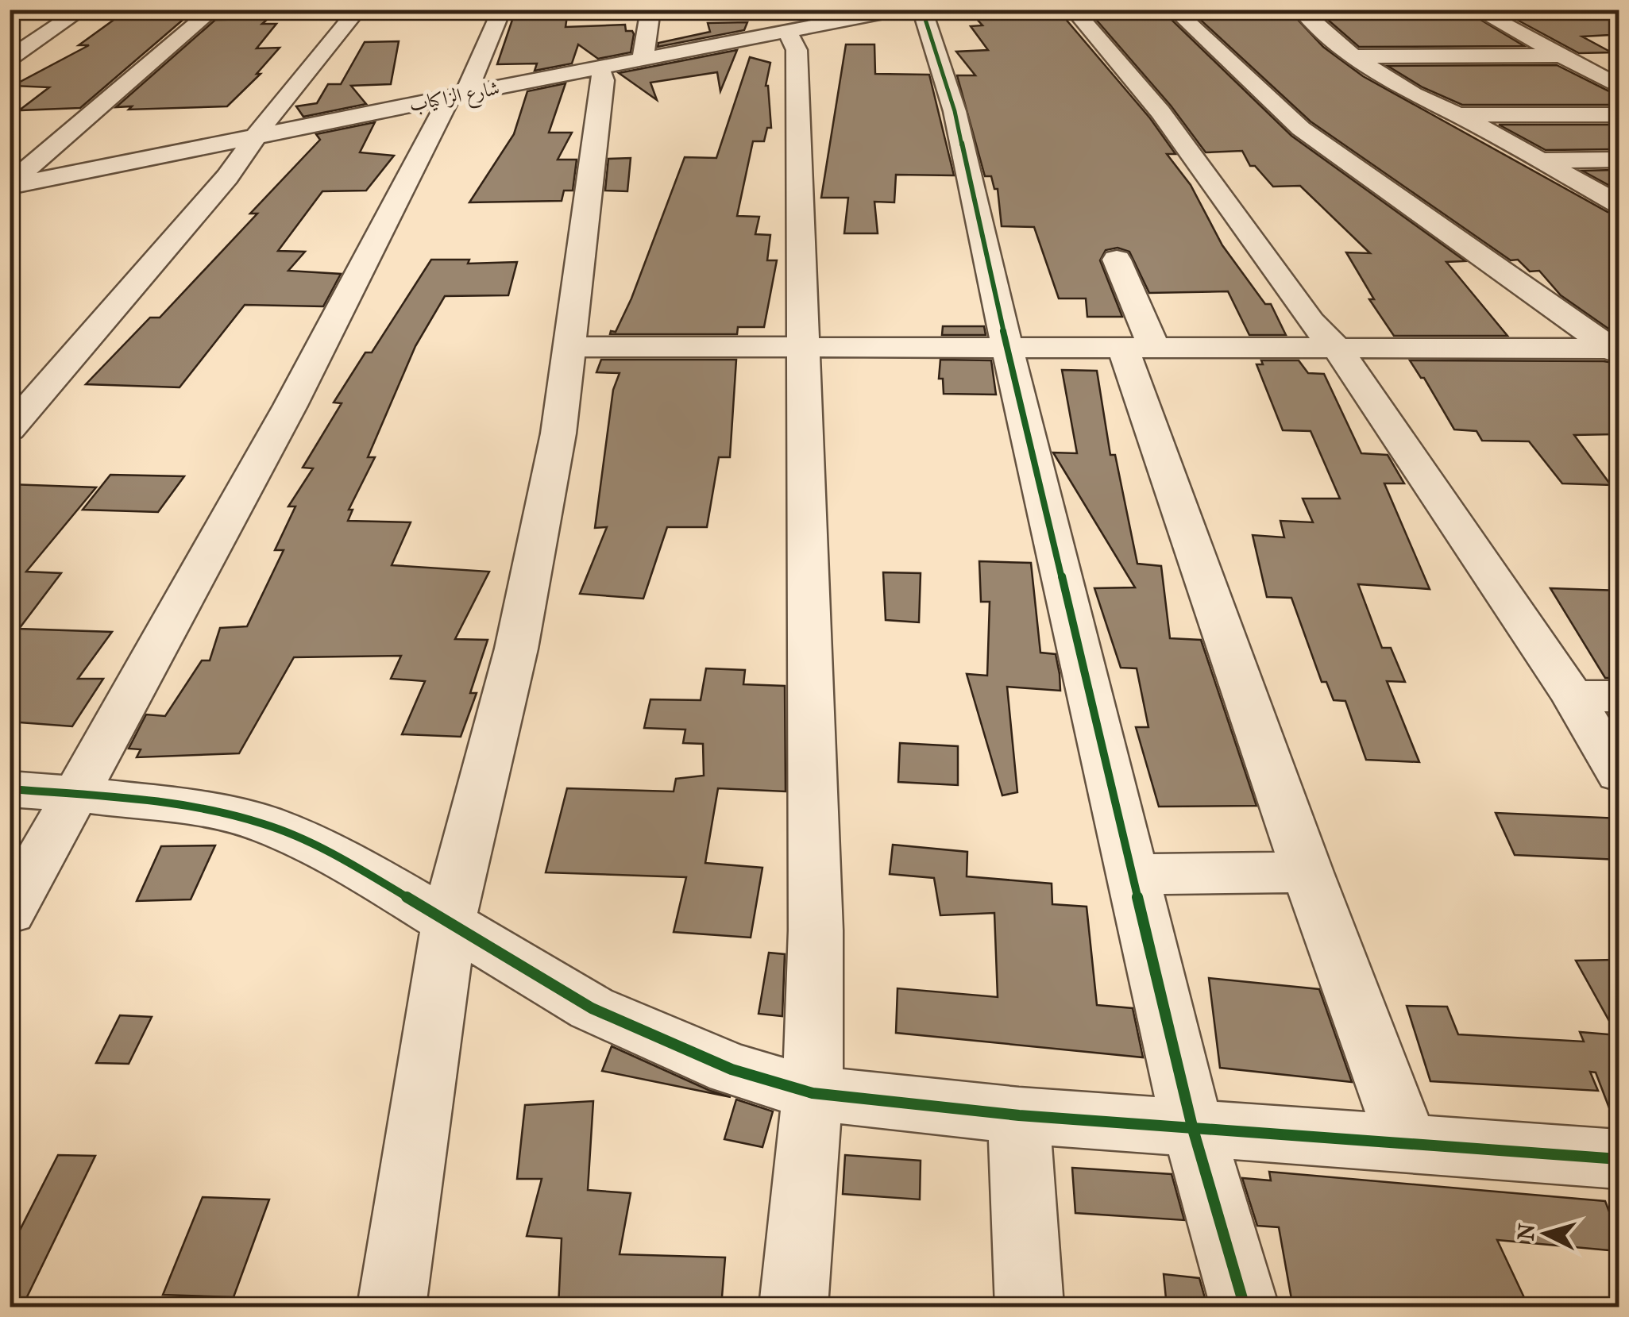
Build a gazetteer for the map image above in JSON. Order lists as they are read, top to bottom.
{
  "streets": {
    "street": ["شارع الزاكياب"]
  },
  "north": "left"
}
